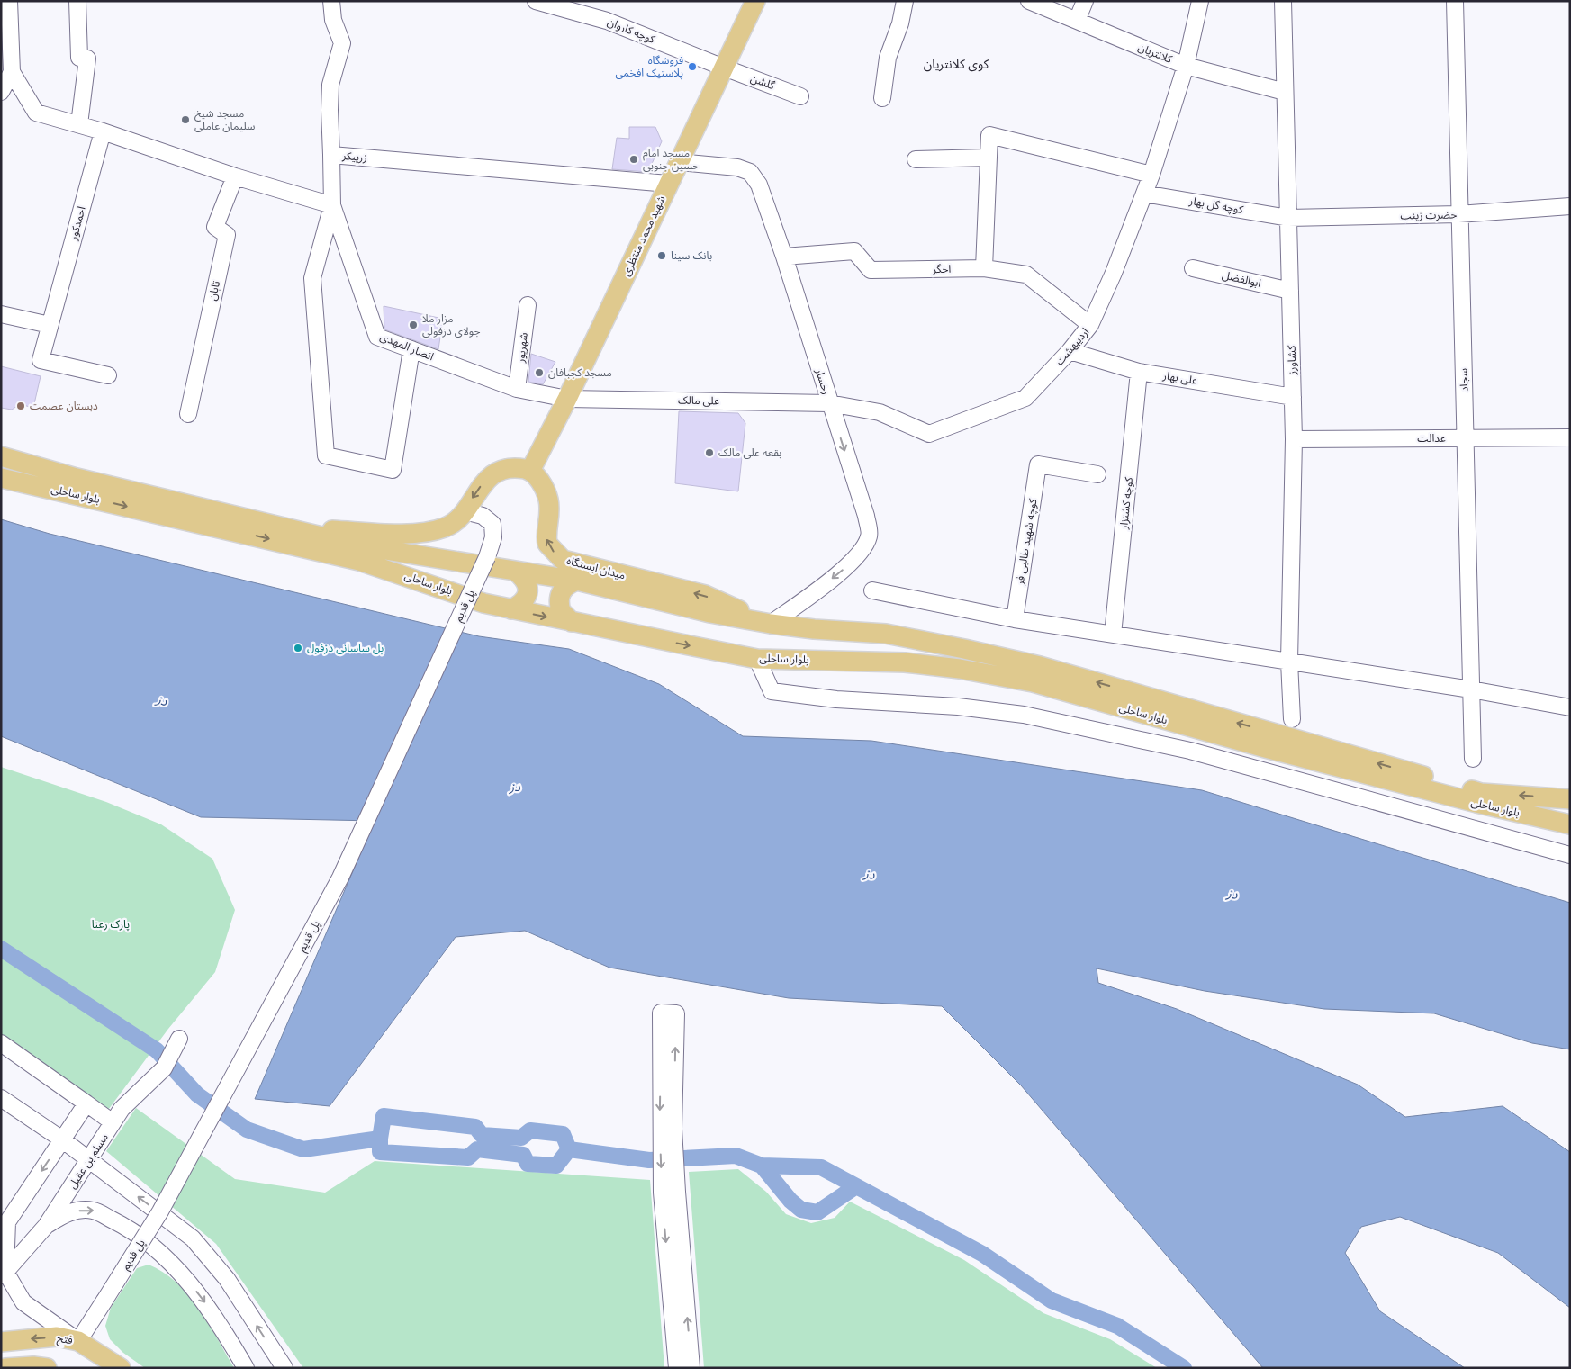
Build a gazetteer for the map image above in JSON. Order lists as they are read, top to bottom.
{
  "streets": {
    "main road": [
      "شهید محمد منتظری",
      "بلوار ساحلی",
      "میدان ایستگاه",
      "فتح"
    ],
    "street": [
      "کوچه کاروان",
      "کلانتریان",
      "گلشن",
      "زرپیکر",
      "کوچه گل بهار",
      "حضرت زینب",
      "احمدکور",
      "اخگر",
      "ابوالفضل",
      "تابان",
      "انصار المهدی",
      "اردیبهشت",
      "شهریور",
      "کشاورز",
      "علی بهار",
      "سجاد",
      "رخسار",
      "علی مالک",
      "عدالت",
      "کوچه کشتزار",
      "کوچه شهید طالبی فر",
      "پل قدیم",
      "مسلم بن عقیل"
    ]
  },
  "crossings": [
    ["کوچه کاروان", "گلشن"],
    ["کوچه کاروان", "شهید محمد منتظری"],
    ["کلانتریان", "اردیبهشت"],
    ["کلانتریان", "کشاورز"],
    ["گلشن", "شهید محمد منتظری"],
    ["زرپیکر", "شهید محمد منتظری"],
    ["زرپیکر", "انصار المهدی"],
    ["کوچه گل بهار", "حضرت زینب"],
    ["کوچه گل بهار", "اردیبهشت"],
    ["کوچه گل بهار", "کشاورز"],
    ["حضرت زینب", "کشاورز"],
    ["حضرت زینب", "سجاد"],
    ["شهید محمد منتظری", "انصار المهدی"],
    ["شهید محمد منتظری", "رخسار"],
    ["شهید محمد منتظری", "علی مالک"],
    ["شهید محمد منتظری", "میدان ایستگاه"],
    ["اخگر", "اردیبهشت"],
    ["اخگر", "رخسار"],
    ["ابوالفضل", "کشاورز"],
    ["انصار المهدی", "شهریور"],
    ["انصار المهدی", "علی مالک"],
    ["اردیبهشت", "علی بهار"],
    ["اردیبهشت", "رخسار"],
    ["اردیبهشت", "علی مالک"],
    ["کشاورز", "علی بهار"],
    ["کشاورز", "عدالت"],
    ["علی بهار", "کوچه کشتزار"],
    ["سجاد", "عدالت"],
    ["رخسار", "علی مالک"],
    ["رخسار", "بلوار ساحلی"],
    ["رخسار", "میدان ایستگاه"],
    ["بلوار ساحلی", "میدان ایستگاه"],
    ["پل قدیم", "فتح"]
  ],
  "one_way": ["رخسار", "میدان ایستگاه"],
  "districts": ["کوی کلانتریان"],
  "water": ["دز"],
  "parks": ["پارک رعنا"],
  "places": [
    "فروشگاه پلاستیک افخمی",
    "مسجد شیخ سلیمان عاملی",
    "مسجد امام حسین جنوبی",
    "بانک سینا",
    "مزار ملا جولای دزفولی",
    "مسجد کجبافان",
    "دبستان عصمت",
    "بقعه علی مالک",
    "پل ساسانی دزفول"
  ]
}
